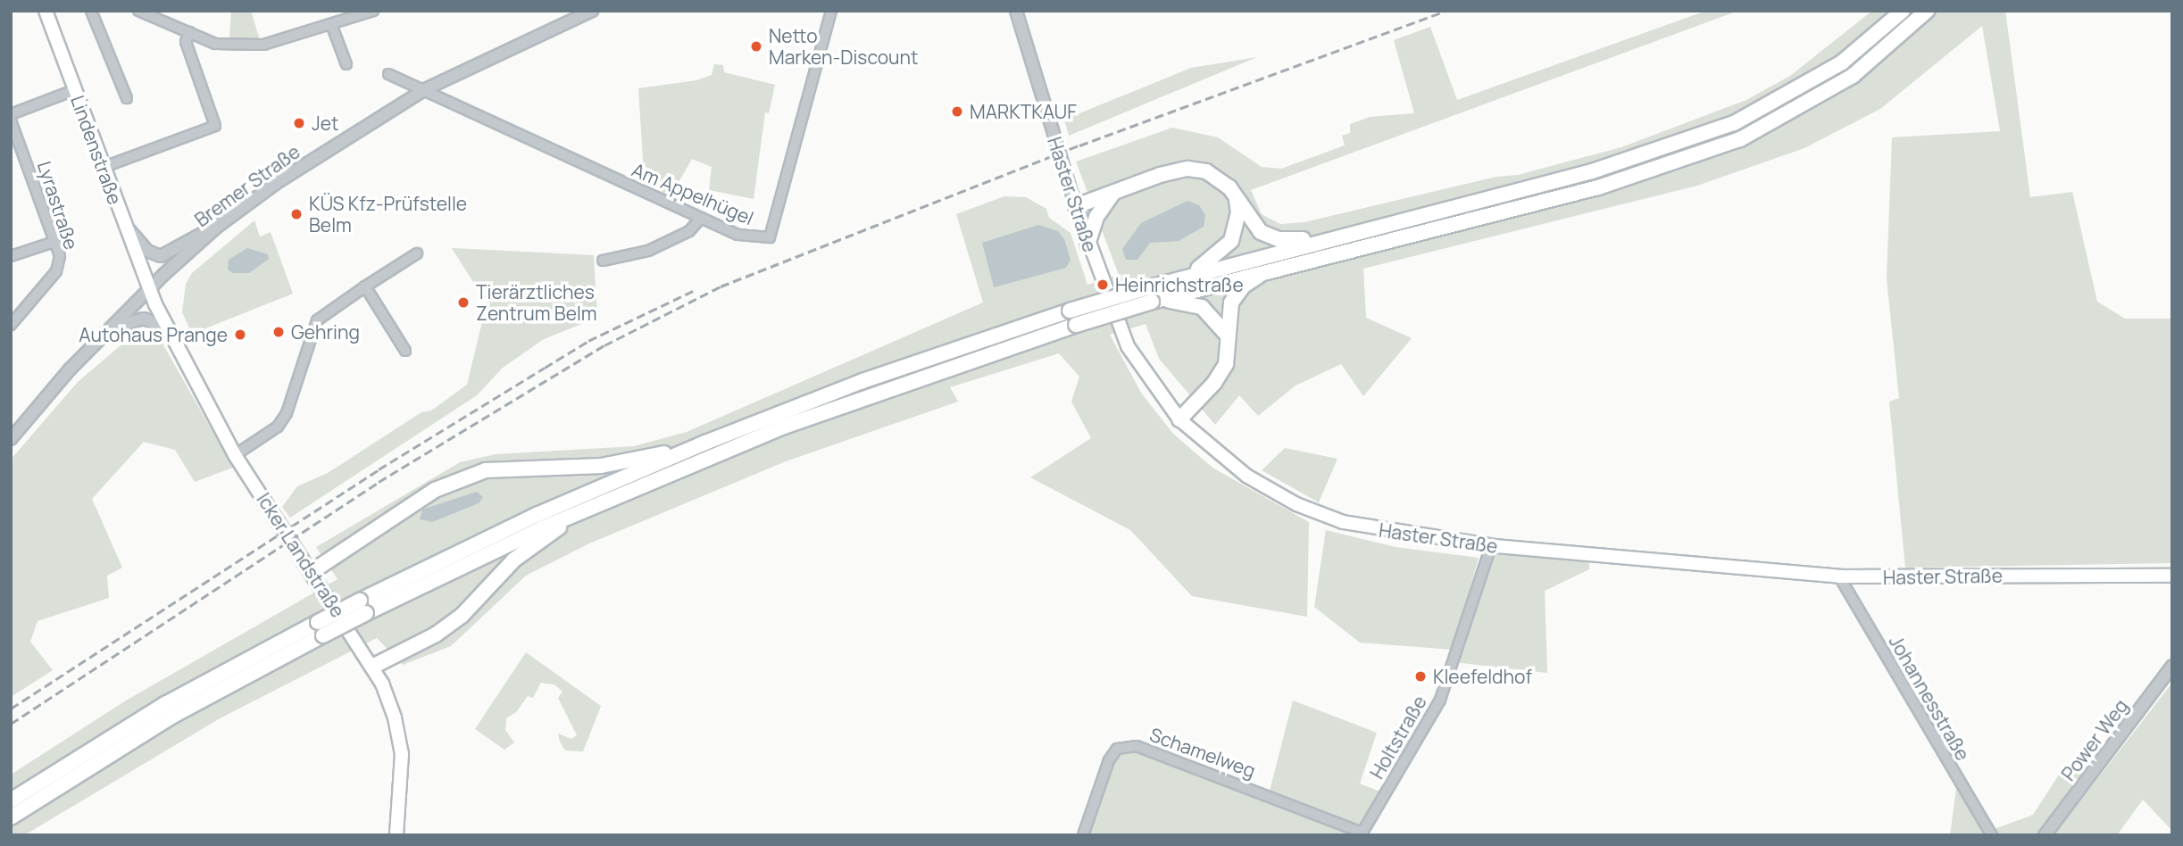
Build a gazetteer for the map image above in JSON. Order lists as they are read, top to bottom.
{
  "streets": {
    "main road": ["Lindenstraße", "Haster Straße", "Icker Landstraße"],
    "street": [
      "Bremer Straße",
      "Am Appelhügel",
      "Lyrastraße",
      "Johannesstraße",
      "Holtstraße",
      "Power Weg",
      "Schamelweg"
    ]
  },
  "crossings": [
    ["Lindenstraße", "Bremer Straße"],
    ["Lindenstraße", "Icker Landstraße"],
    ["Bremer Straße", "Am Appelhügel"],
    ["Bremer Straße", "Icker Landstraße"],
    ["Haster Straße", "Johannesstraße"],
    ["Haster Straße", "Holtstraße"],
    ["Holtstraße", "Schamelweg"]
  ],
  "places": [
    "Netto Marken-Discount",
    "MARKTKAUF",
    "Jet",
    "KÜS Kfz-Prüfstelle Belm",
    "Heinrichstraße",
    "Tierärztliches Zentrum Belm",
    "Gehring",
    "Autohaus Prange",
    "Kleefeldhof"
  ]
}
